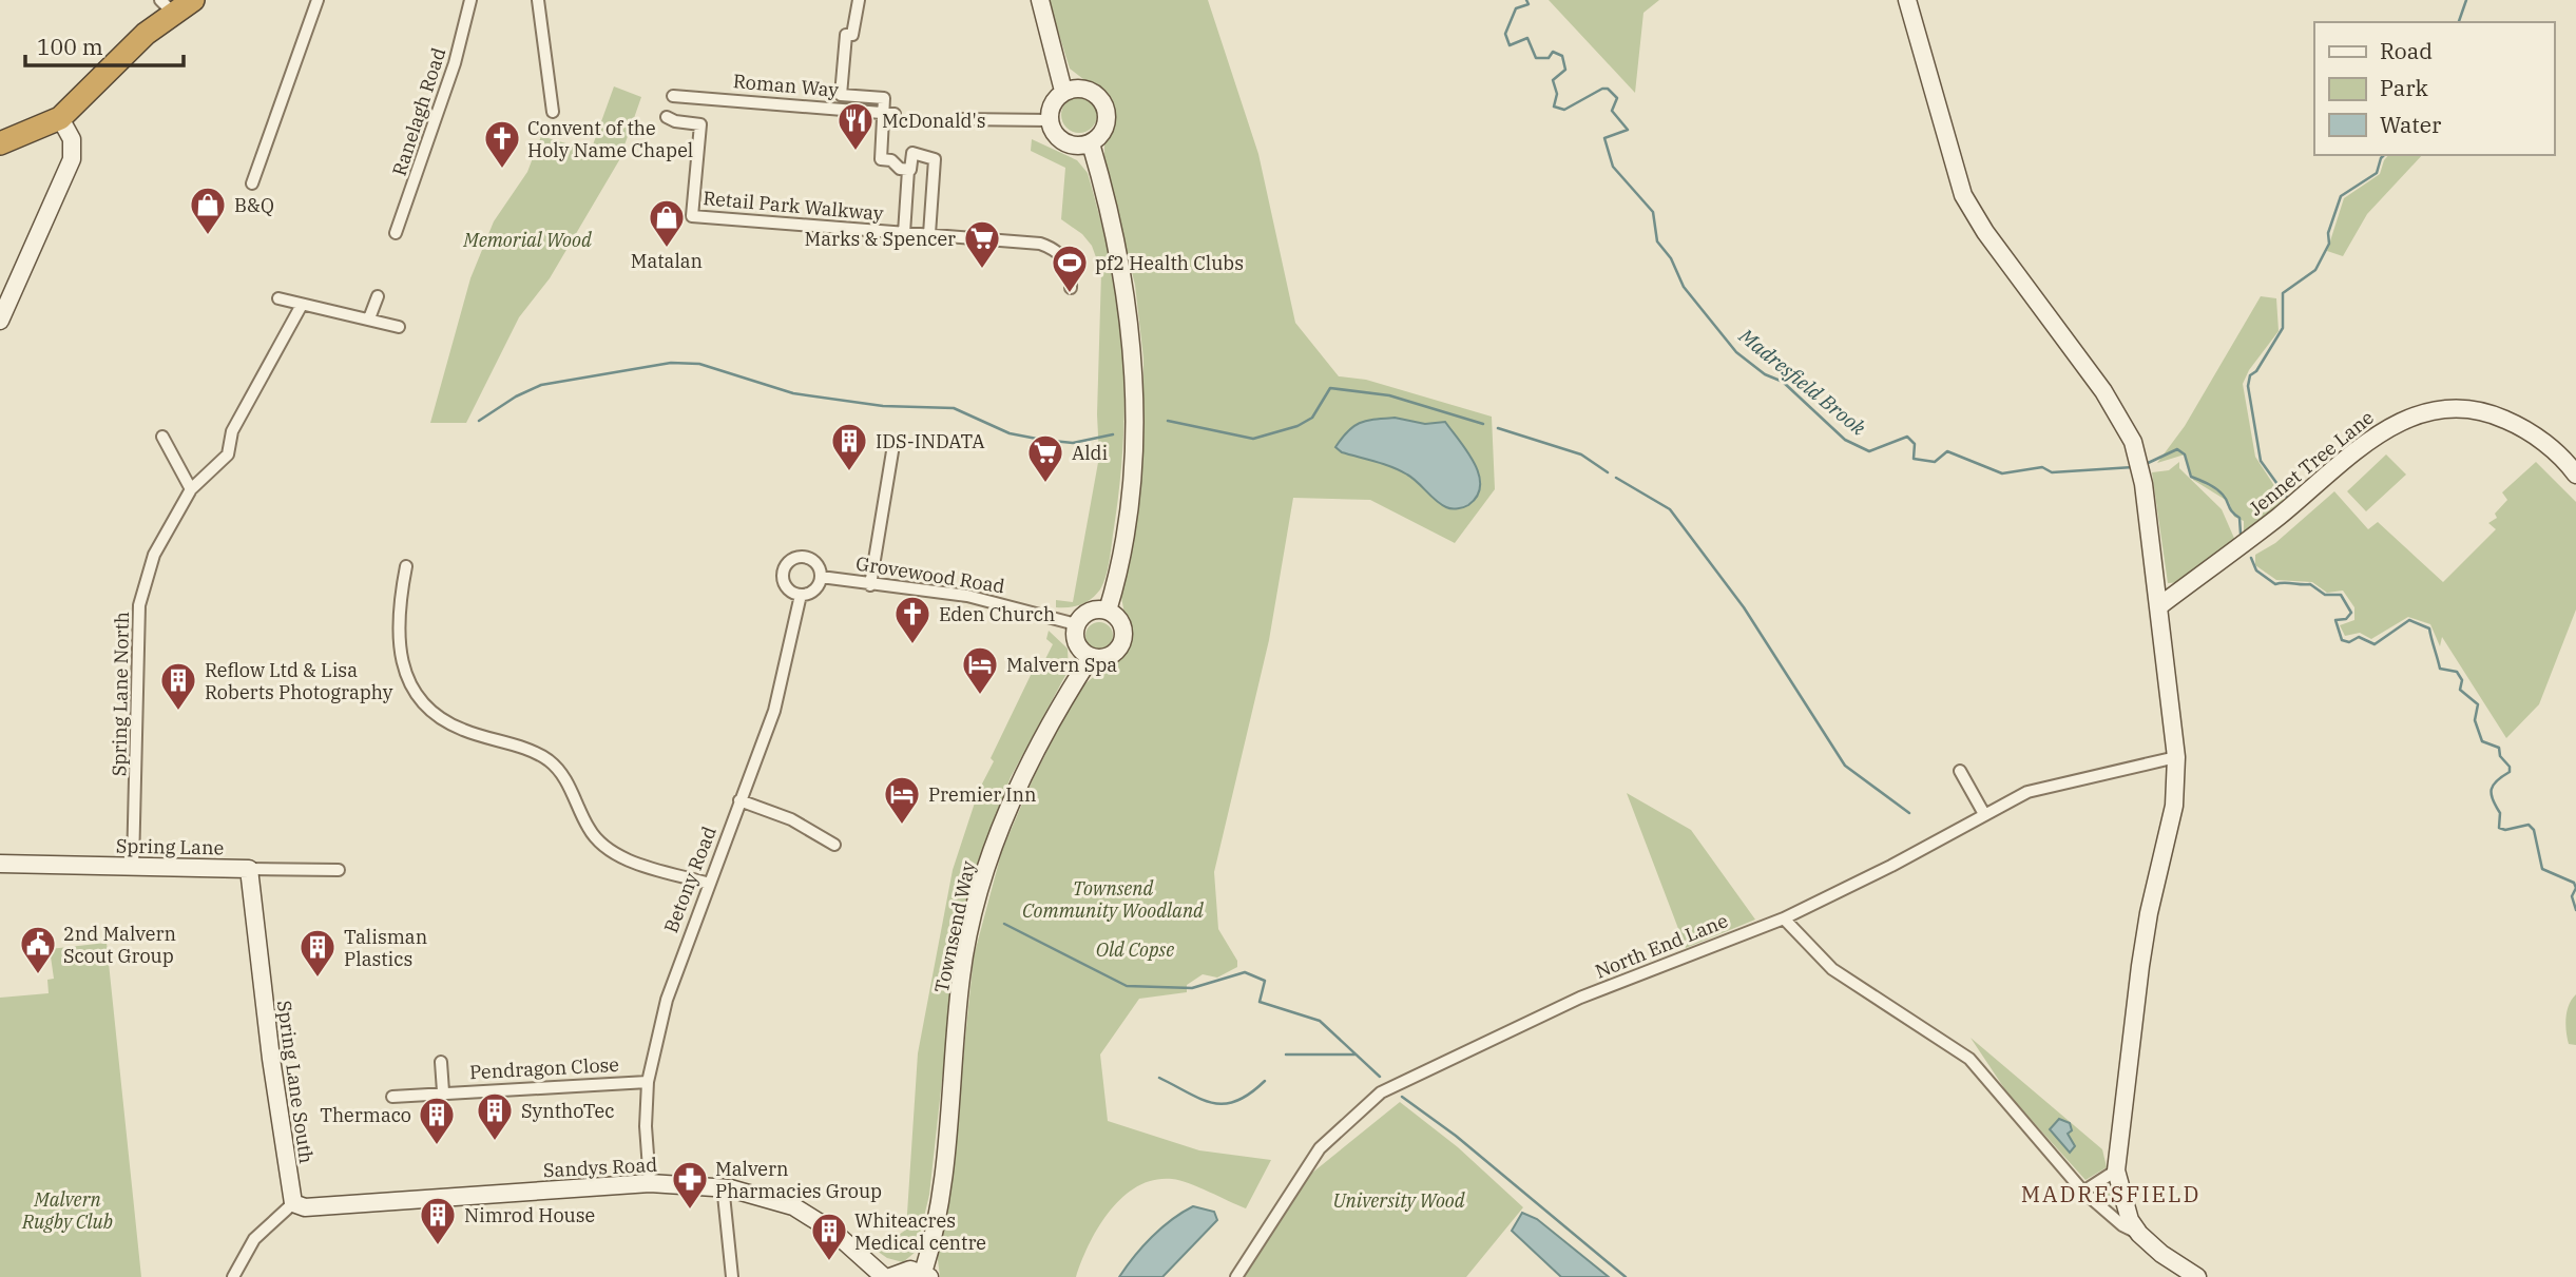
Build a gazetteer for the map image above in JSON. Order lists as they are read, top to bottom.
{
  "streets": {
    "street": [
      "Roman Way",
      "Ranelagh Road",
      "Retail Park Walkway",
      "Jennet Tree Lane",
      "Grovewood Road",
      "Spring Lane North",
      "Spring Lane",
      "Betony Road",
      "Townsend Way",
      "North End Lane",
      "Pendragon Close",
      "Spring Lane South",
      "Sandys Road"
    ]
  },
  "crossings": [
    ["Grovewood Road", "Betony Road"],
    ["Grovewood Road", "Townsend Way"],
    ["Spring Lane North", "Spring Lane"],
    ["Spring Lane", "Spring Lane South"],
    ["Betony Road", "Pendragon Close"],
    ["Betony Road", "Sandys Road"],
    ["Spring Lane South", "Sandys Road"]
  ],
  "districts": ["MADRESFIELD"],
  "water": ["Madresfield Brook"],
  "parks": [
    "Memorial Wood",
    "Townsend Community Woodland",
    "Old Copse",
    "Malvern Rugby Club",
    "University Wood"
  ],
  "places": {
    "restaurant": ["McDonald's"],
    "church": ["Convent of the Holy Name Chapel", "Eden Church"],
    "shop": ["B&Q", "Matalan"],
    "supermarket": ["Marks & Spencer", "Aldi"],
    "sports": ["pf2 Health Clubs"],
    "building": [
      "IDS-INDATA",
      "Reflow Ltd & Lisa Roberts Photography",
      "Talisman Plastics",
      "SynthoTec",
      "Thermaco",
      "Nimrod House",
      "Whiteacres Medical centre"
    ],
    "hotel": ["Malvern Spa", "Premier Inn"],
    "public building": ["2nd Malvern Scout Group"],
    "pharmacy": ["Malvern Pharmacies Group"]
  },
  "legend": ["Road", "Park", "Water"],
  "scale_bar": "100 m"
}
